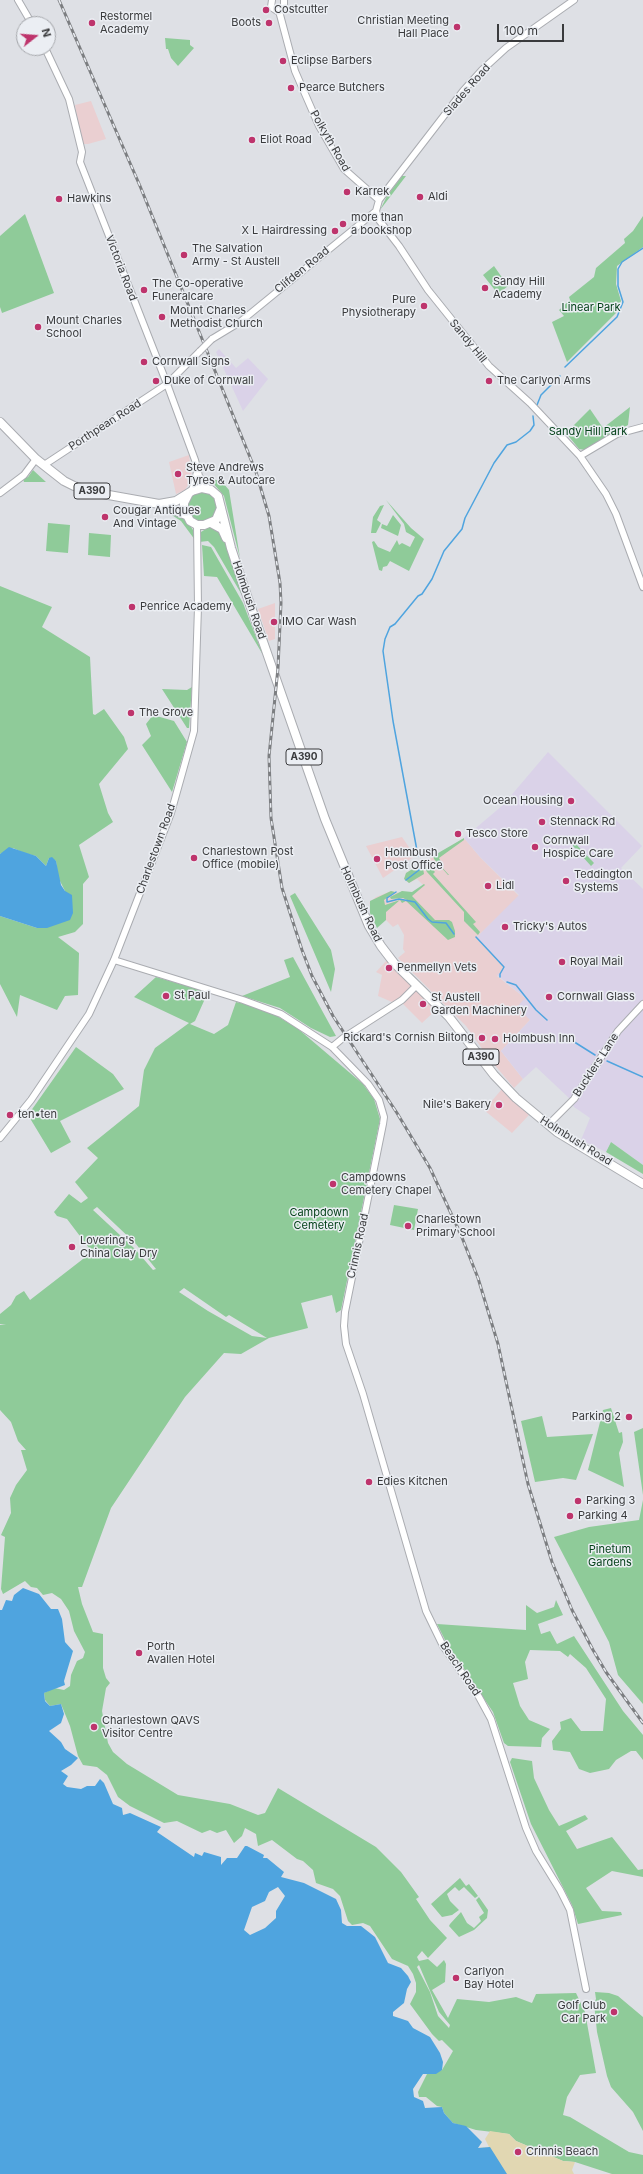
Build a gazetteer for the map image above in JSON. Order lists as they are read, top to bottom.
{
  "streets": {
    "highway": ["A390", "Holmbush Road"],
    "street": [
      "Slades Road",
      "Polkyth Road",
      "Victoria Road",
      "Clifden Road",
      "Sandy Hill",
      "Porthpean Road",
      "Charlestown Road",
      "Bucklers Lane",
      "Crinnis Road",
      "Beach Road"
    ]
  },
  "crossings": [
    ["Slades Road", "Polkyth Road"],
    ["Victoria Road", "Clifden Road"],
    ["Victoria Road", "Porthpean Road"],
    ["Victoria Road", "A390"],
    ["Victoria Road", "Charlestown Road"],
    ["Clifden Road", "Sandy Hill"],
    ["Clifden Road", "Porthpean Road"],
    ["Porthpean Road", "A390"],
    ["A390", "Holmbush Road"],
    ["A390", "Charlestown Road"],
    ["Holmbush Road", "Bucklers Lane"],
    ["Charlestown Road", "Crinnis Road"],
    ["Crinnis Road", "Beach Road"]
  ],
  "parks": [
    "Linear Park",
    "Sandy Hill Park",
    "Campdown Cemetery",
    "Pinetum Gardens"
  ],
  "places": [
    "Costcutter",
    "Restormel Academy",
    "Boots",
    "Christian Meeting Hall Place",
    "Eclipse Barbers",
    "Pearce Butchers",
    "Eliot Road",
    "Karrek",
    "Aldi",
    "Hawkins",
    "more than a bookshop",
    "X L Hairdressing",
    "The Salvation Army - St Austell",
    "Sandy Hill Academy",
    "The Co-operative Funeralcare",
    "Pure Physiotherapy",
    "Mount Charles Methodist Church",
    "Mount Charles School",
    "Cornwall Signs",
    "Duke of Cornwall",
    "The Carlyon Arms",
    "Steve Andrews Tyres & Autocare",
    "Cougar Antiques And Vintage",
    "Penrice Academy",
    "IMO Car Wash",
    "The Grove",
    "Ocean Housing",
    "Stennack Rd",
    "Tesco Store",
    "Cornwall Hospice Care",
    "Charlestown Post Office (mobile)",
    "Holmbush Post Office",
    "Teddington Systems",
    "Lidl",
    "Tricky's Autos",
    "Royal Mail",
    "Penmellyn Vets",
    "St Paul",
    "Cornwall Glass",
    "St Austell Garden Machinery",
    "Rickard's Cornish Biltong",
    "Holmbush Inn",
    "Nile's Bakery",
    "ten•ten",
    "Campdowns Cemetery Chapel",
    "Charlestown Primary School",
    "Lovering's China Clay Dry",
    "Parking 2",
    "Edies Kitchen",
    "Parking 3",
    "Parking 4",
    "Porth Avallen Hotel",
    "Charlestown QAVS Visitor Centre",
    "Carlyon Bay Hotel",
    "Golf Club Car Park",
    "Crinnis Beach"
  ],
  "scale_bar": "100 m",
  "north": "right"
}
